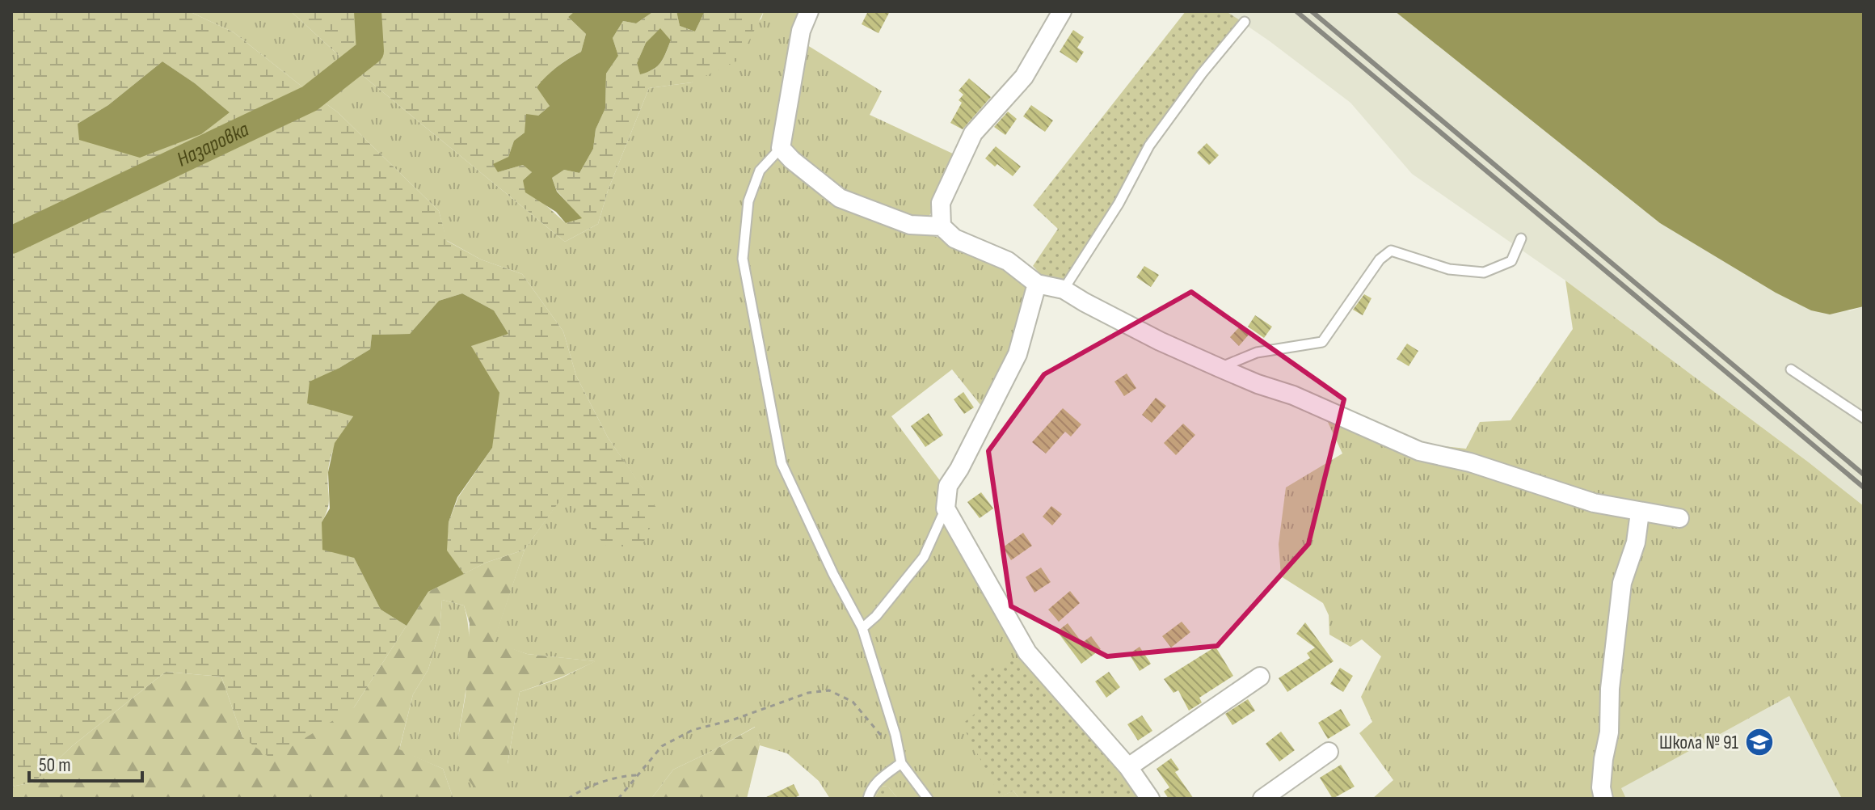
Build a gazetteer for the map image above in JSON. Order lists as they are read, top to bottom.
{
  "water": ["Назаровка"],
  "places": {
    "school or university": ["Школа № 91"]
  },
  "scale_bar": "50 m"
}
